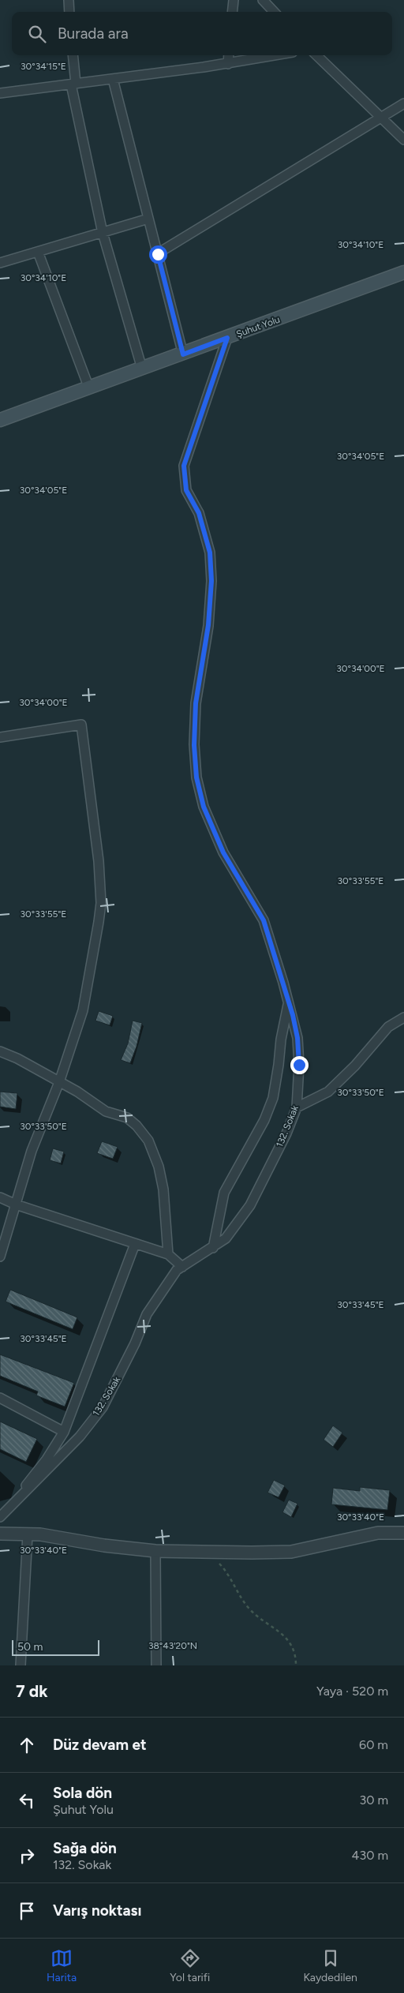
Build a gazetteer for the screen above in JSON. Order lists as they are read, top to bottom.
{
  "streets": {
    "main road": ["Şuhut Yolu"],
    "street": ["132. Sokak"]
  },
  "crossings": [
    ["Şuhut Yolu", "132. Sokak"]
  ],
  "scale_bar": "50 m",
  "page": {
    "search": "Burada ara",
    "scale": "50 m",
    "heading": ["7 dk", "Yaya · 520 m"],
    "list": [
      ["Düz devam et", "60 m"],
      ["Sola dön", "Şuhut Yolu", "30 m"],
      ["Sağa dön", "132. Sokak", "430 m"],
      "Varış noktası"
    ],
    "nav": ["Harita", "Yol tarifi", "Kaydedilen"]
  },
  "coordinates": [
    "30°34'15\"E",
    "30°34'10\"E",
    "30°34'05\"E",
    "30°34'00\"E",
    "30°33'55\"E",
    "30°33'50\"E",
    "30°33'45\"E",
    "30°33'40\"E",
    "38°43'20\"N"
  ]
}
